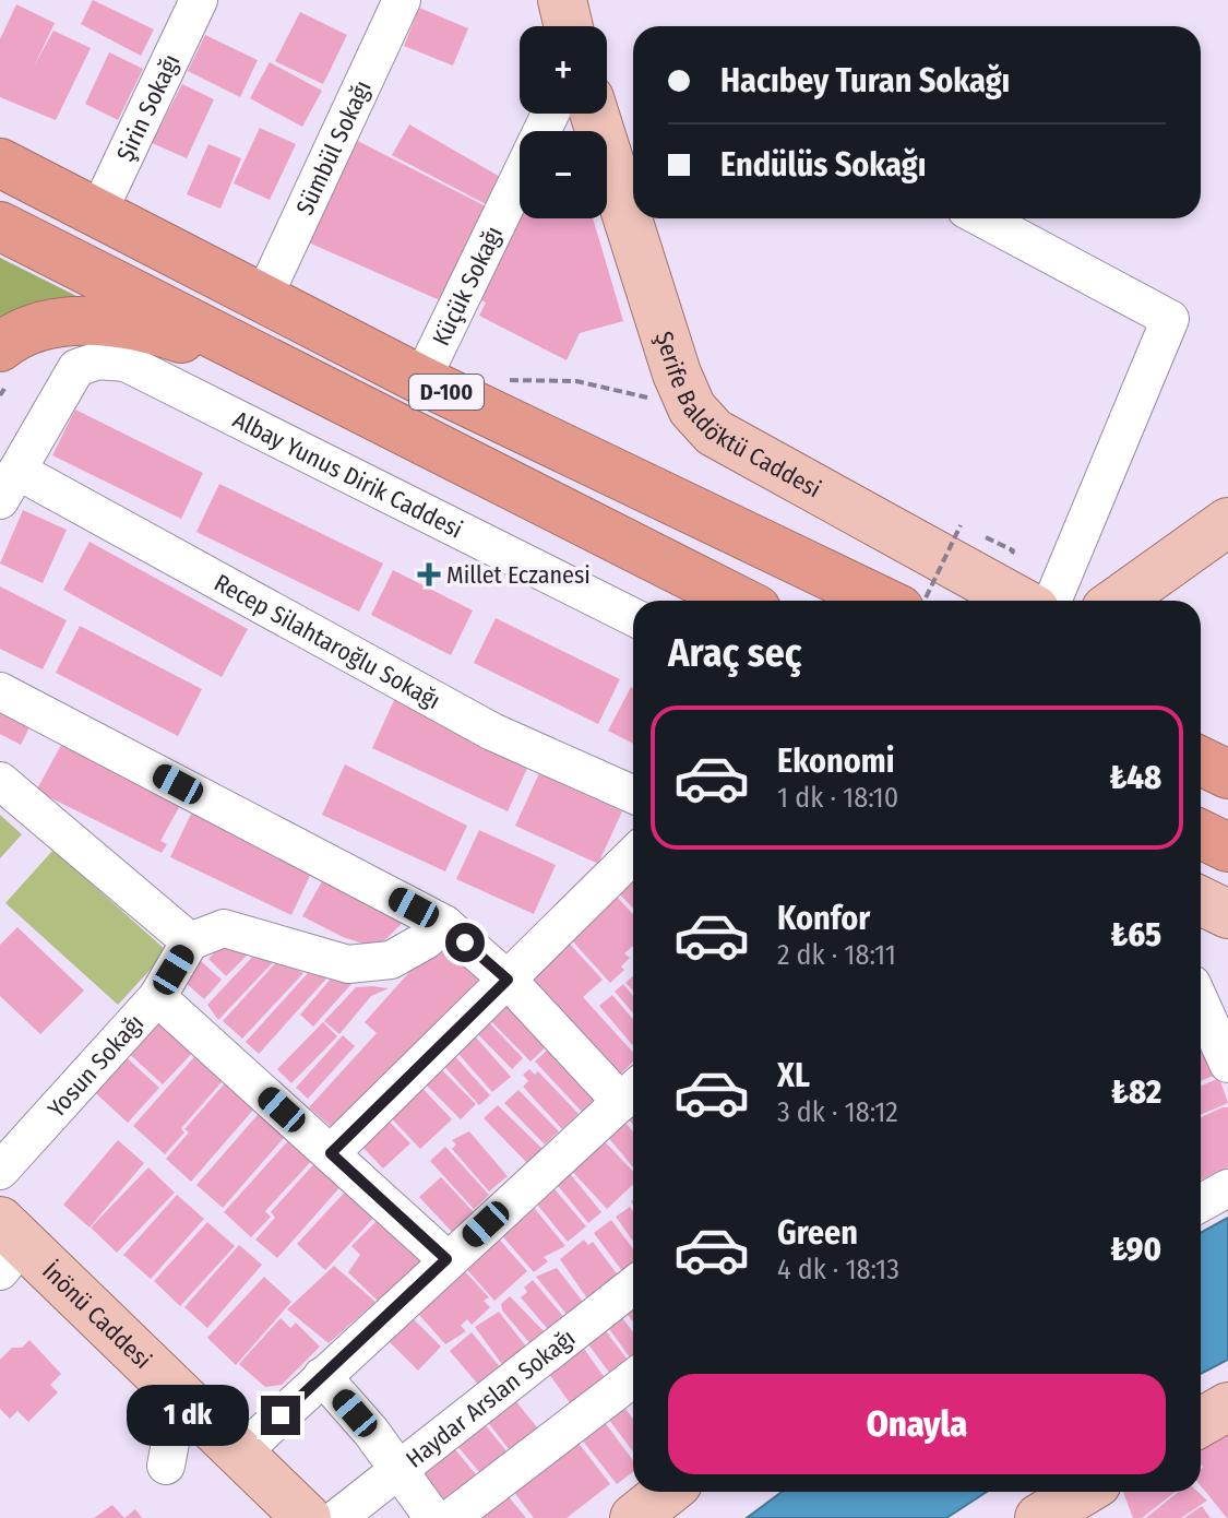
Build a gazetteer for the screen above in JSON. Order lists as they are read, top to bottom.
{
  "streets": {
    "highway": ["D-100"],
    "main road": ["Şerife Baldöktü Caddesi", "İnönü Caddesi"],
    "street": [
      "Şirin Sokağı",
      "Sümbül Sokağı",
      "Küçük Sokağı",
      "Albay Yunus Dirik Caddesi",
      "Recep Silahtaroğlu Sokağı",
      "Yosun Sokağı",
      "Haydar Arslan Sokağı"
    ]
  },
  "crossings": [
    ["Şirin Sokağı", "D-100"],
    ["Sümbül Sokağı", "D-100"],
    ["Küçük Sokağı", "D-100"],
    ["Albay Yunus Dirik Caddesi", "Recep Silahtaroğlu Sokağı"]
  ],
  "places": {
    "health": ["Millet Eczanesi"]
  },
  "page": {
    "map_buttons": ["+", "−"],
    "banner": ["Hacıbey Turan Sokağı", "Endülüs Sokağı"],
    "heading": "Araç seç",
    "list": [
      {
        "name": "Ekonomi",
        "note": "1 dk · 18:10",
        "value": "₺48"
      },
      {
        "name": "Konfor",
        "note": "2 dk · 18:11",
        "value": "₺65"
      },
      {
        "name": "XL",
        "note": "3 dk · 18:12",
        "value": "₺82"
      },
      {
        "name": "Green",
        "note": "4 dk · 18:13",
        "value": "₺90"
      }
    ],
    "buttons": "Onayla",
    "bubble": "1 dk"
  }
}
